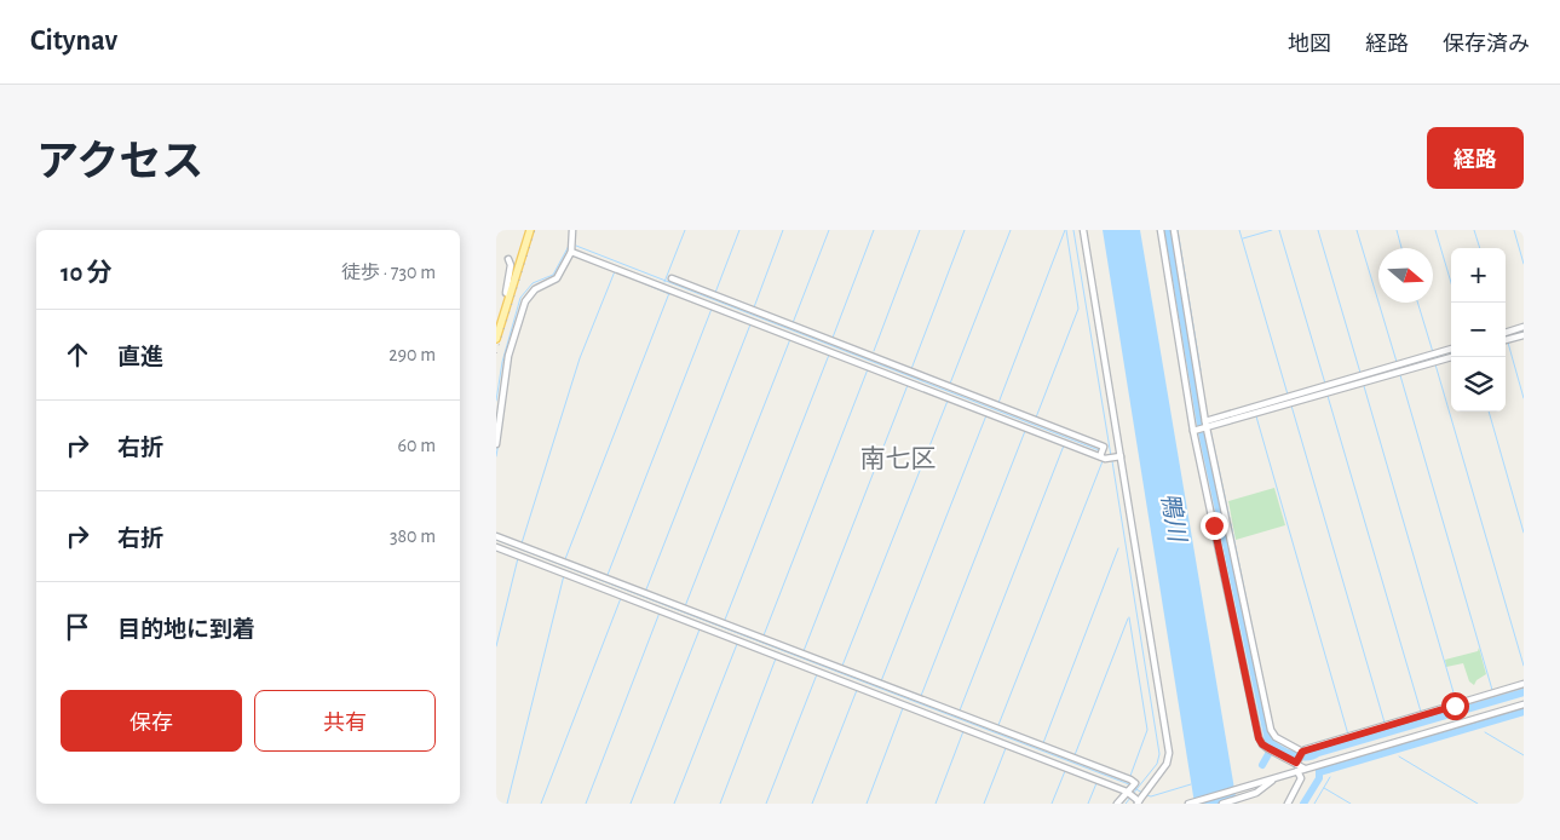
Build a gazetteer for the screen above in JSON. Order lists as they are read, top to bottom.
{
  "districts": ["南七区"],
  "water": ["鴨川"],
  "north": "right",
  "page": {
    "header": "Citynav",
    "nav": ["地図", "経路", "保存済み"],
    "title": "アクセス",
    "buttons": [
      "経路",
      ["保存", "共有"]
    ],
    "heading": ["10 分", "徒歩 · 730 m"],
    "map_buttons": ["+", "−"],
    "list": [
      ["直進", "290 m"],
      ["右折", "60 m"],
      ["右折", "380 m"],
      "目的地に到着"
    ]
  }
}
